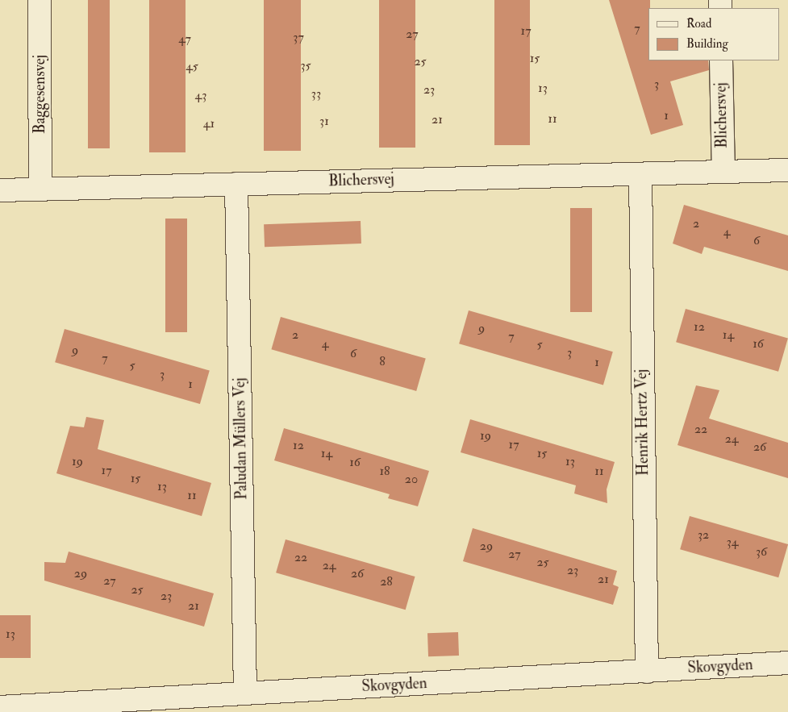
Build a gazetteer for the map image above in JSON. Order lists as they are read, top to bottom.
{
  "streets": {
    "street": [
      "Baggesensvej",
      "Blichersvej",
      "Henrik Hertz Vej",
      "Paludan Müllers Vej",
      "Skovgyden"
    ]
  },
  "crossings": [
    ["Baggesensvej", "Blichersvej"],
    ["Blichersvej", "Henrik Hertz Vej"],
    ["Blichersvej", "Paludan Müllers Vej"],
    ["Henrik Hertz Vej", "Skovgyden"],
    ["Paludan Müllers Vej", "Skovgyden"]
  ],
  "house_numbers": [
    "7",
    "17",
    "27",
    "37",
    "47",
    "15",
    "25",
    "35",
    "45",
    "3",
    "13",
    "23",
    "33",
    "43",
    "1",
    "11",
    "21",
    "31",
    "41",
    "2",
    "4",
    "6",
    "12",
    "9",
    "2",
    "14",
    "7",
    "4",
    "16",
    "5",
    "9",
    "3",
    "6",
    "7",
    "8",
    "1",
    "5",
    "3",
    "1",
    "22",
    "19",
    "24",
    "17",
    "12",
    "26",
    "14",
    "15",
    "19",
    "13",
    "16",
    "17",
    "18",
    "11",
    "15",
    "20",
    "13",
    "11",
    "32",
    "34",
    "29",
    "36",
    "27",
    "22",
    "25",
    "24",
    "23",
    "29",
    "26",
    "21",
    "27",
    "28",
    "25",
    "23",
    "21",
    "13"
  ],
  "legend": ["Road", "Building"]
}
